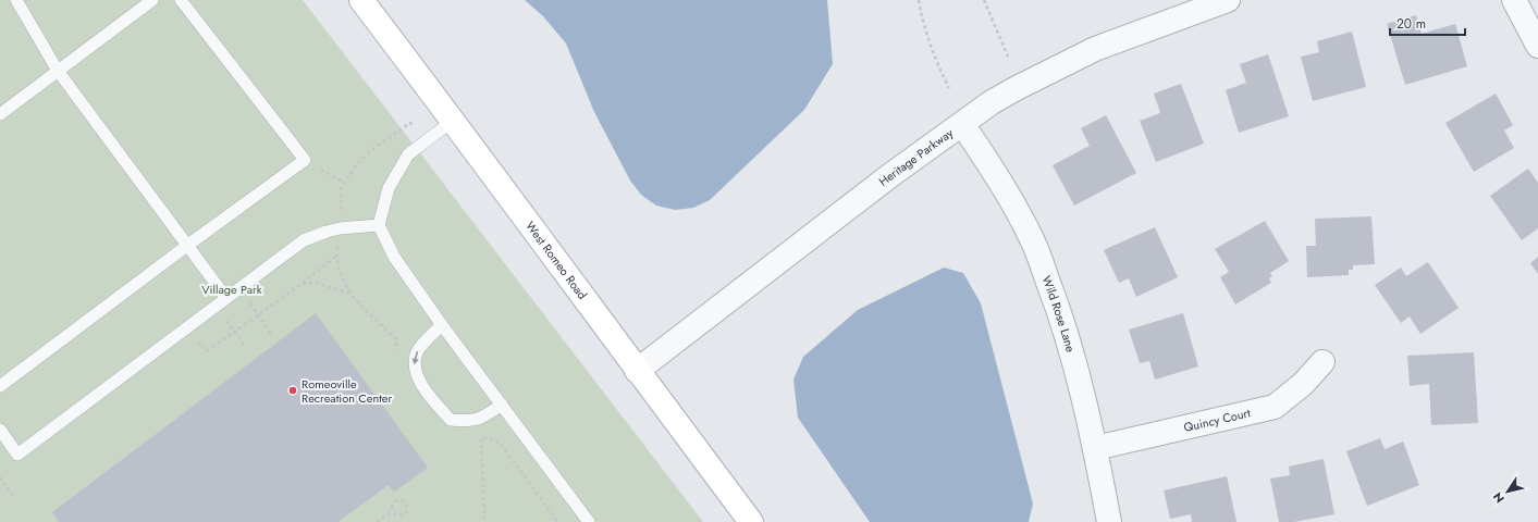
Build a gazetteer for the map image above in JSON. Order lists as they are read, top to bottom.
{
  "streets": {
    "main road": ["West Romeo Road"],
    "street": ["Heritage Parkway", "Wild Rose Lane", "Quincy Court"]
  },
  "crossings": [
    ["Heritage Parkway", "West Romeo Road"],
    ["Heritage Parkway", "Wild Rose Lane"],
    ["Wild Rose Lane", "Quincy Court"]
  ],
  "parks": ["Village Park"],
  "places": ["Romeoville Recreation Center"],
  "scale_bar": "20 m",
  "north": "bottom left"
}
